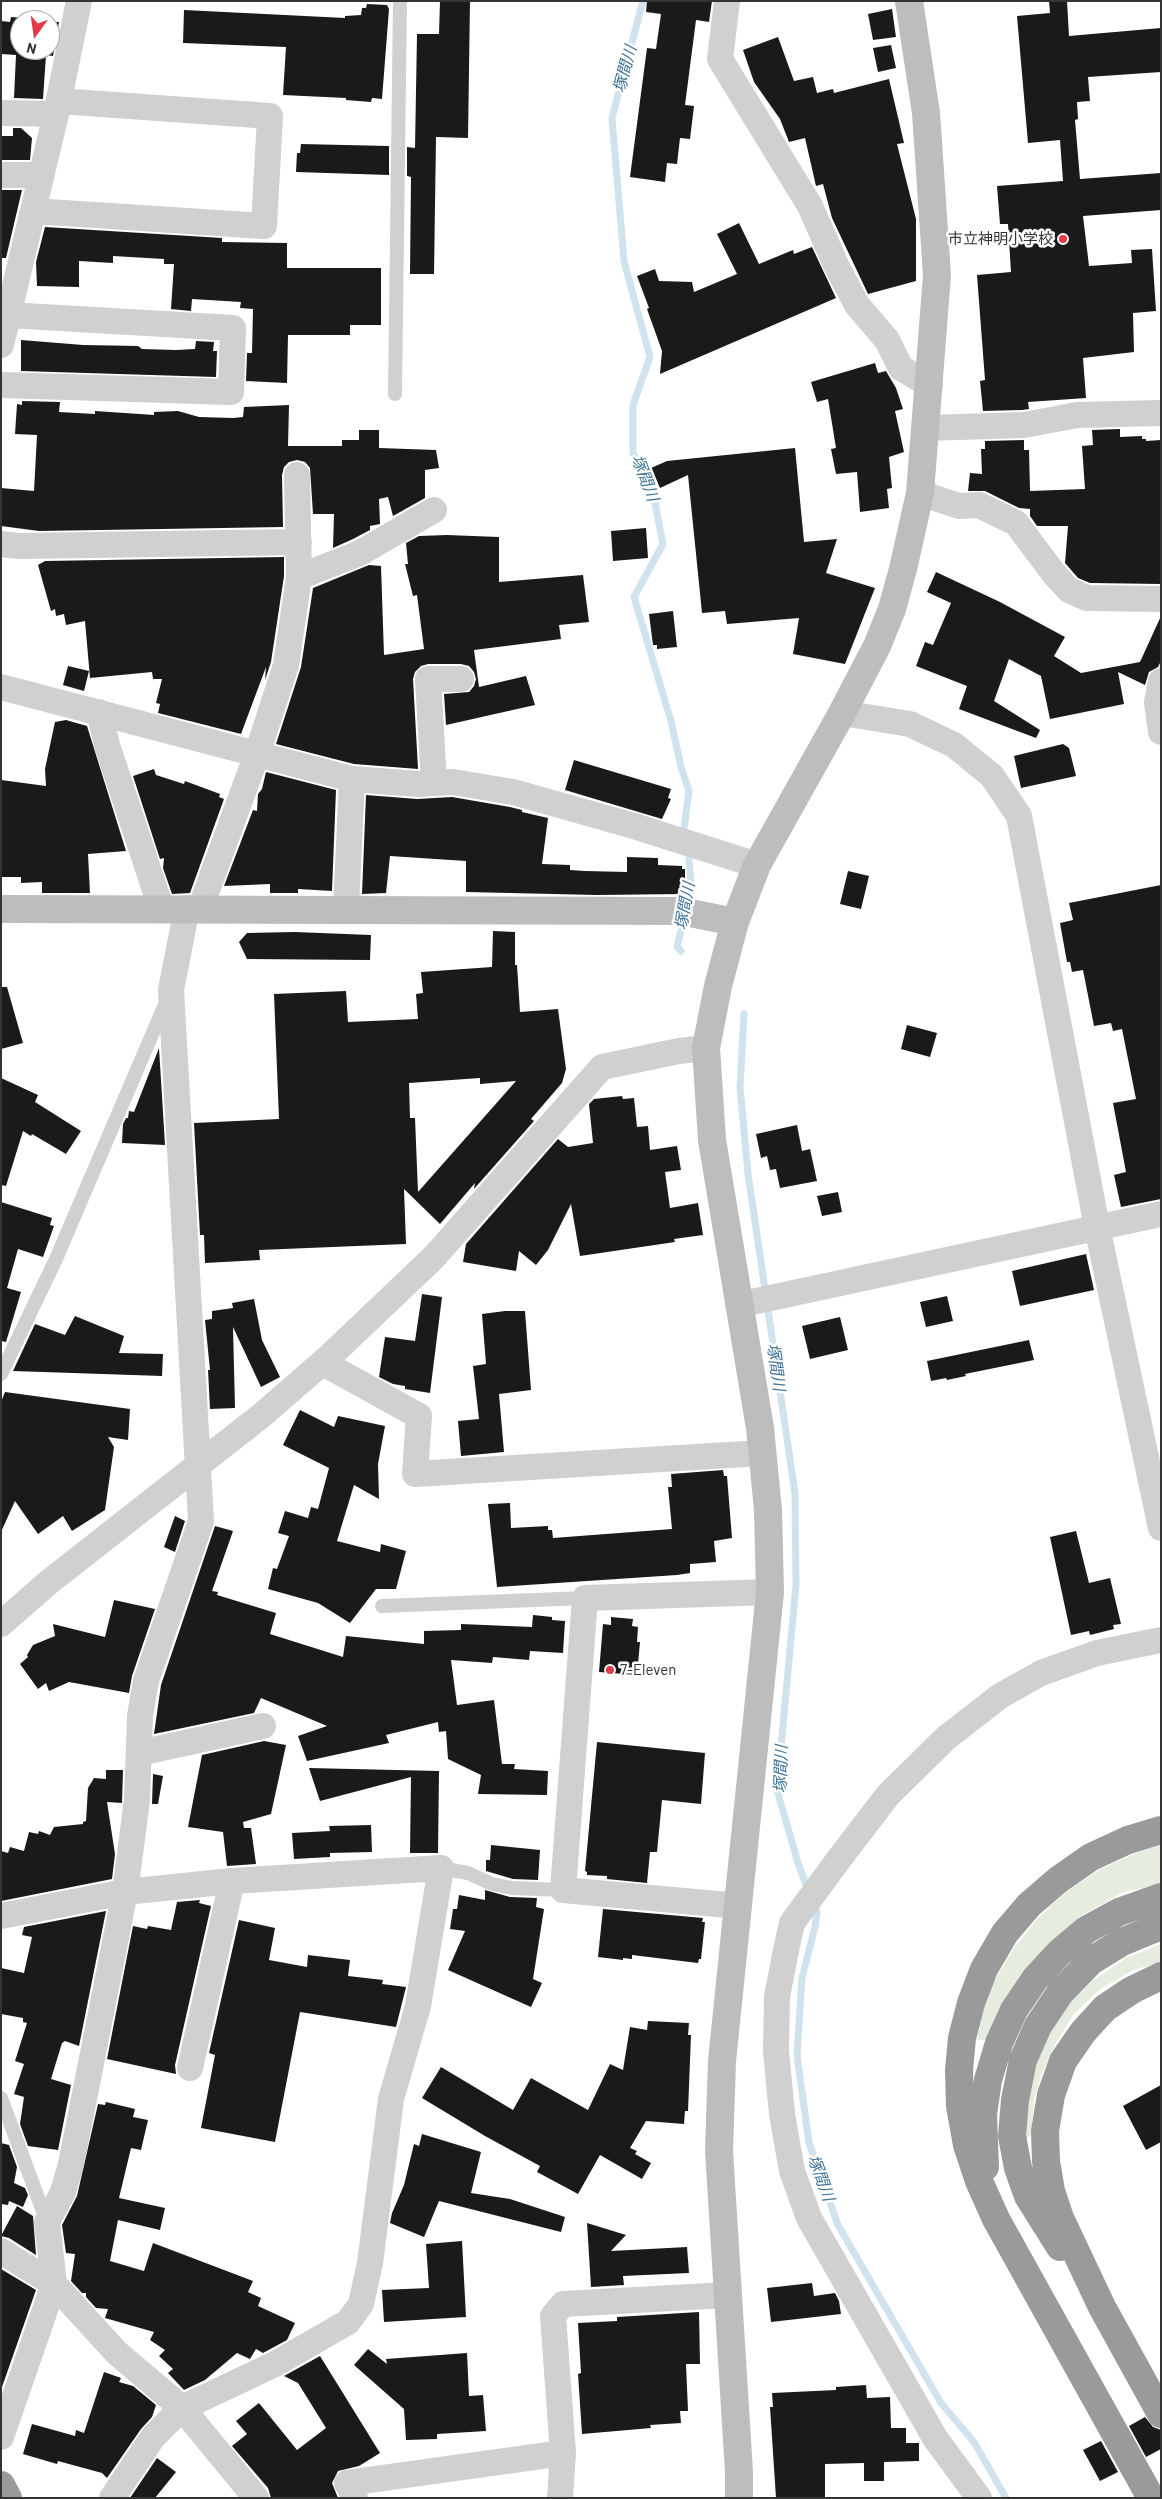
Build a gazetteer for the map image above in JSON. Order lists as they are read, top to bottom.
{
  "water": ["塚間川"],
  "places": ["市立神明小学校", "7-Eleven"],
  "north": "bottom"
}
